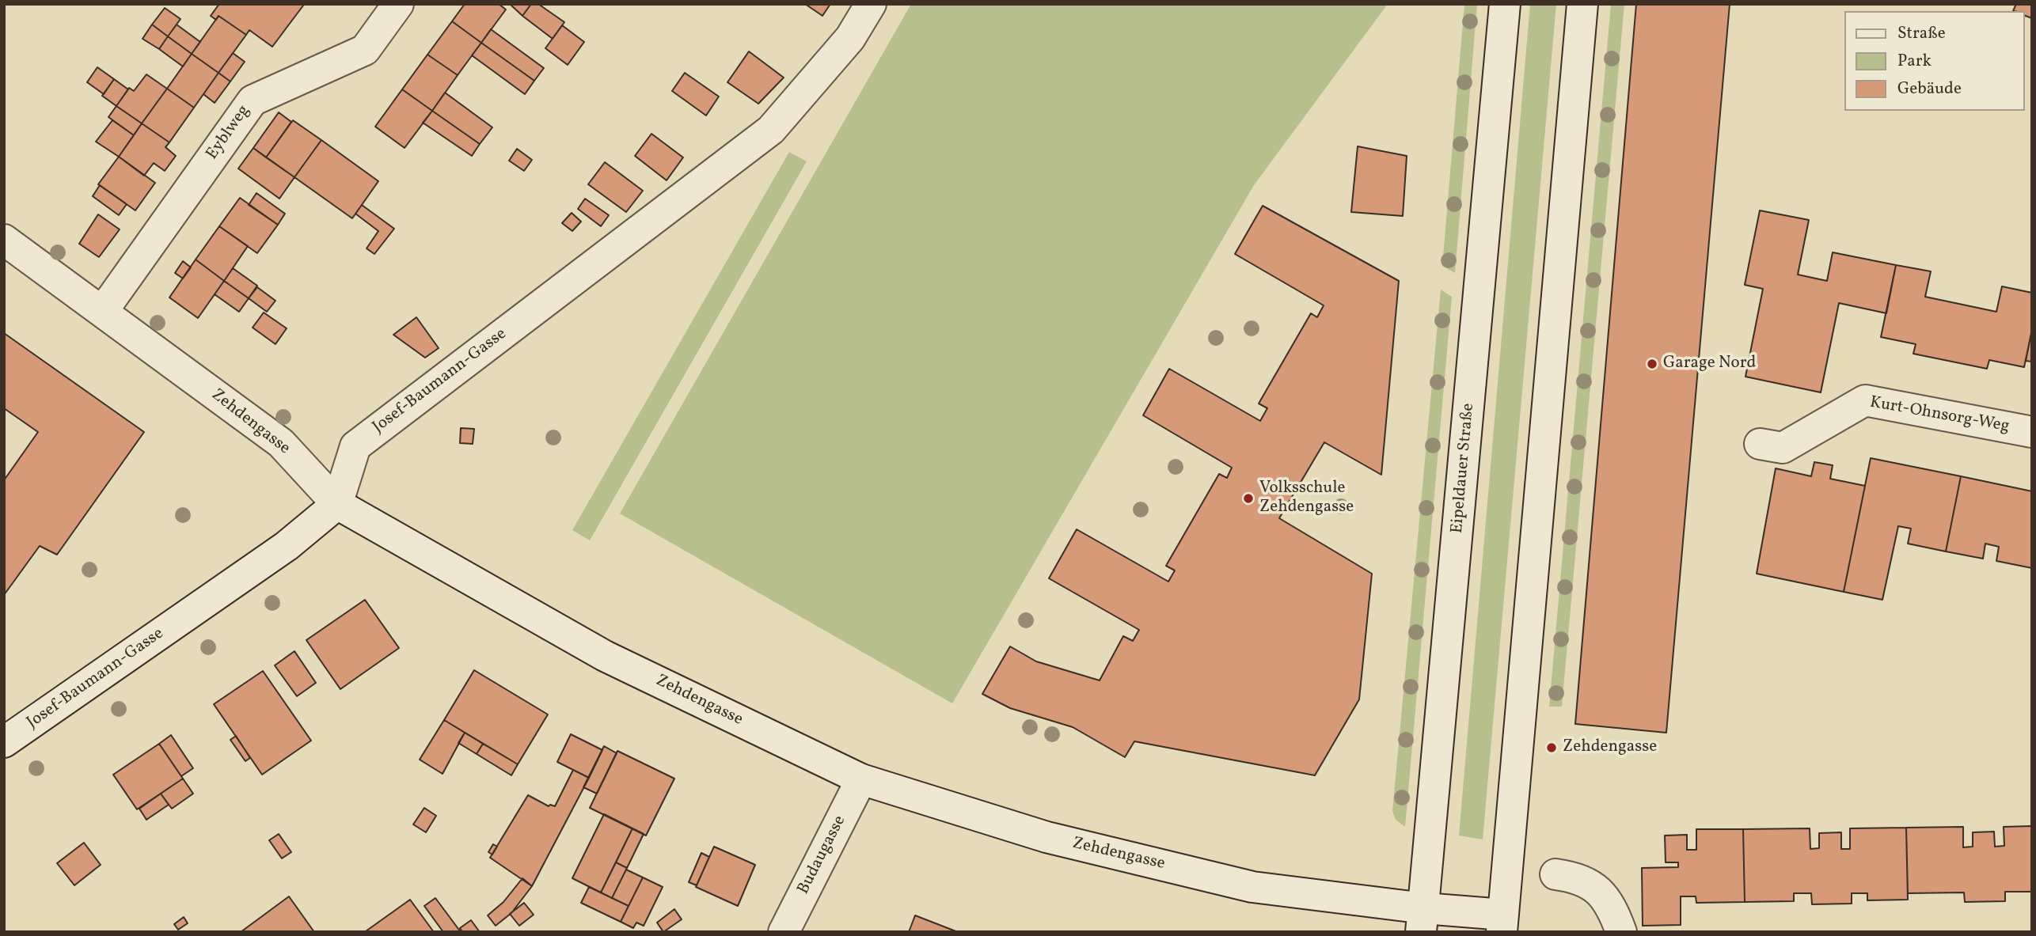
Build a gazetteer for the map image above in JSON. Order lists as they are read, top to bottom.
{
  "streets": {
    "street": [
      "Eyblweg",
      "Josef-Baumann-Gasse",
      "Kurt-Ohnsorg-Weg",
      "Zehdengasse",
      "Eipeldauer Straße",
      "Budaugasse"
    ]
  },
  "crossings": [
    ["Eyblweg", "Zehdengasse"],
    ["Josef-Baumann-Gasse", "Zehdengasse"],
    ["Zehdengasse", "Eipeldauer Straße"],
    ["Zehdengasse", "Budaugasse"]
  ],
  "places": ["Garage Nord", "Volksschule Zehdengasse", "Zehdengasse"],
  "legend": ["Straße", "Park", "Gebäude"]
}
